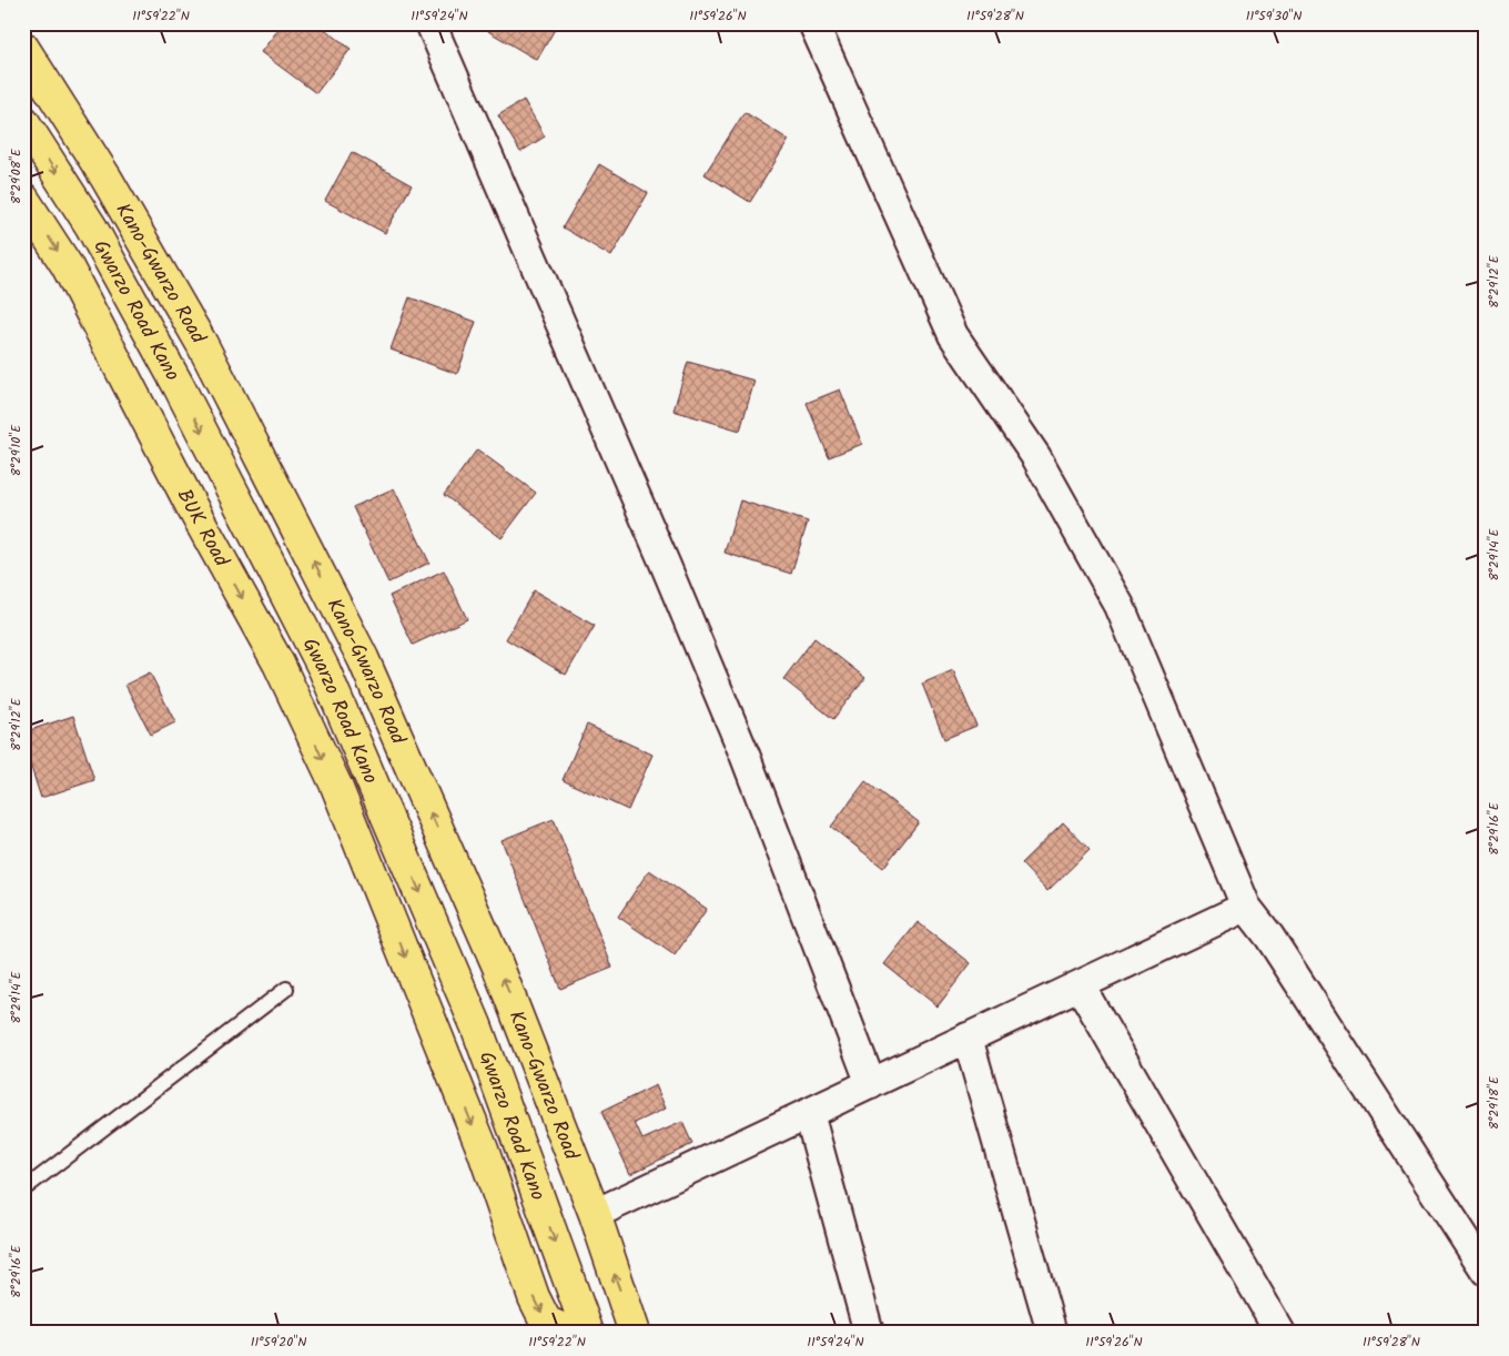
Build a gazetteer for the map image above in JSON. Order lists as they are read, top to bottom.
{
  "streets": {
    "main road": ["Kano-Gwarzo Road", "Gwarzo Road Kano", "BUK Road"]
  },
  "one_way": ["Kano-Gwarzo Road", "Gwarzo Road Kano", "BUK Road"],
  "coordinates": [
    "11°59'22\"N",
    "11°59'24\"N",
    "11°59'26\"N",
    "11°59'28\"N",
    "11°59'30\"N",
    "8°29'08\"E",
    "8°29'12\"E",
    "8°29'10\"E",
    "8°29'14\"E",
    "8°29'16\"E",
    "8°29'18\"E",
    "11°59'20\"N"
  ]
}
